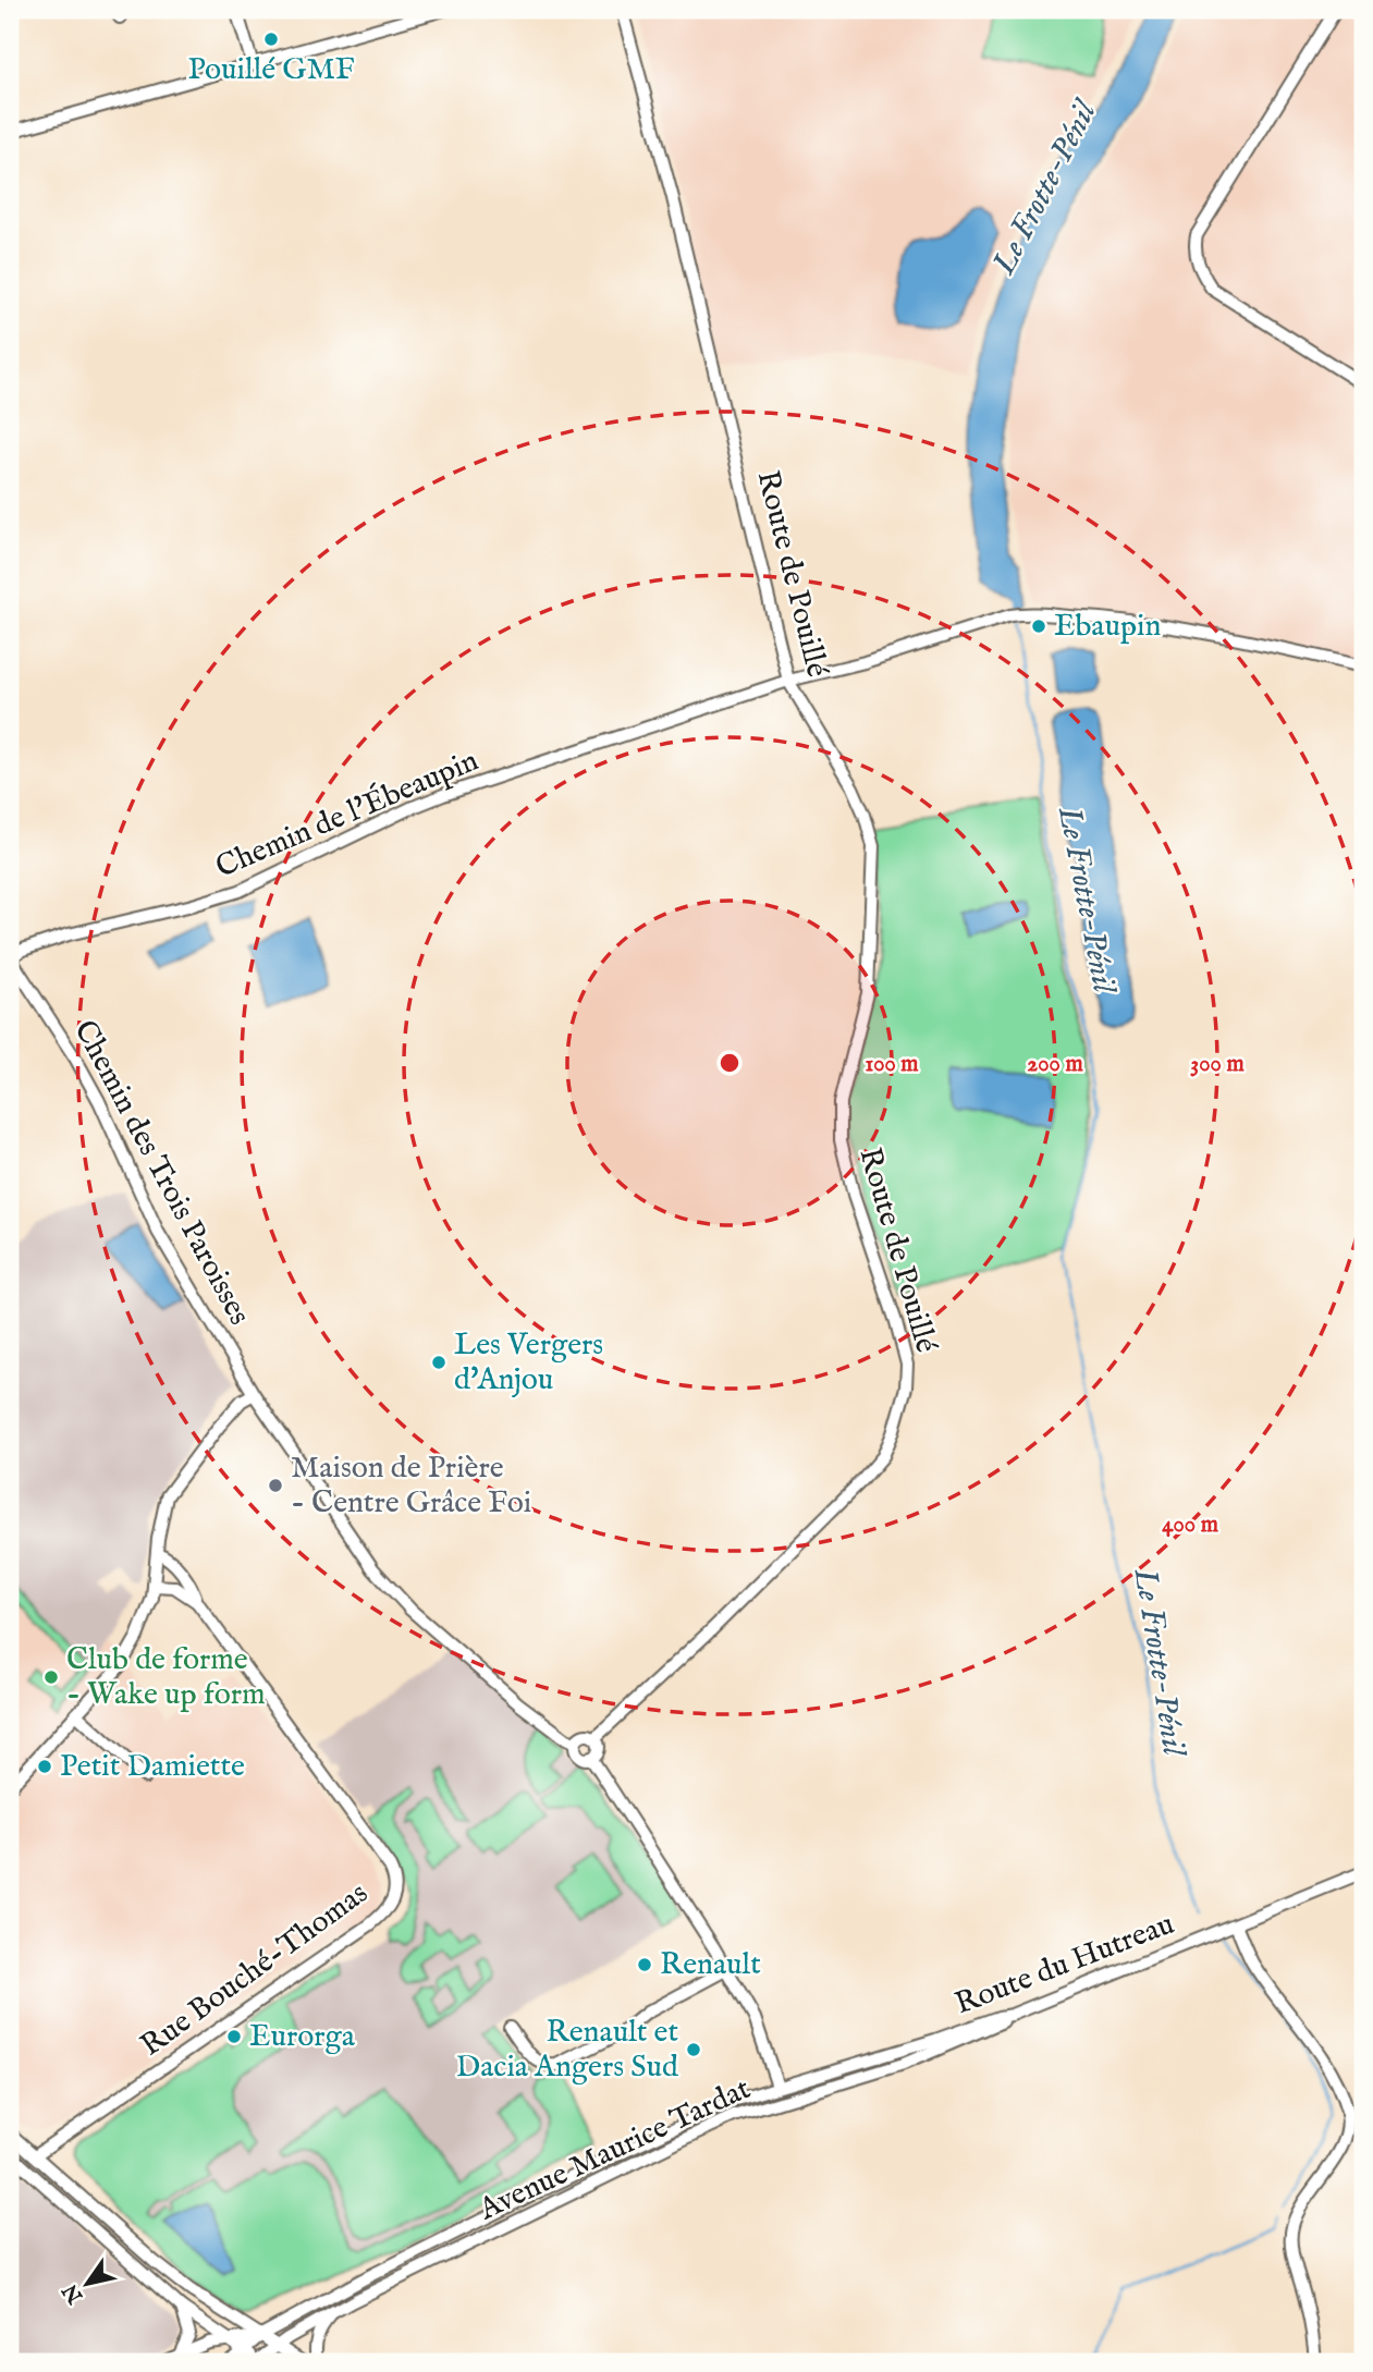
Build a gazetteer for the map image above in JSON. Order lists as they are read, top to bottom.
{
  "streets": {
    "street": [
      "Route de Pouillé",
      "Chemin de l'Ébeaupin",
      "Chemin des Trois Paroisses",
      "Route du Hutreau",
      "Rue Bouché-Thomas",
      "Avenue Maurice Tardat"
    ]
  },
  "crossings": [
    ["Route de Pouillé", "Chemin de l'Ébeaupin"],
    ["Route de Pouillé", "Chemin des Trois Paroisses"],
    ["Chemin de l'Ébeaupin", "Chemin des Trois Paroisses"],
    ["Route du Hutreau", "Avenue Maurice Tardat"]
  ],
  "water": ["Le Frotte-Pénil"],
  "places": [
    "Pouillé GMF",
    "Ebaupin",
    "Les Vergers d'Anjou",
    "Maison de Prière - Centre Grâce Foi",
    "Club de forme - Wake up form",
    "Petit Damiette",
    "Renault",
    "Eurorga",
    "Renault et Dacia Angers Sud"
  ],
  "north": "bottom left",
  "rings": [
    "100 m",
    "200 m",
    "300 m",
    "400 m"
  ]
}
